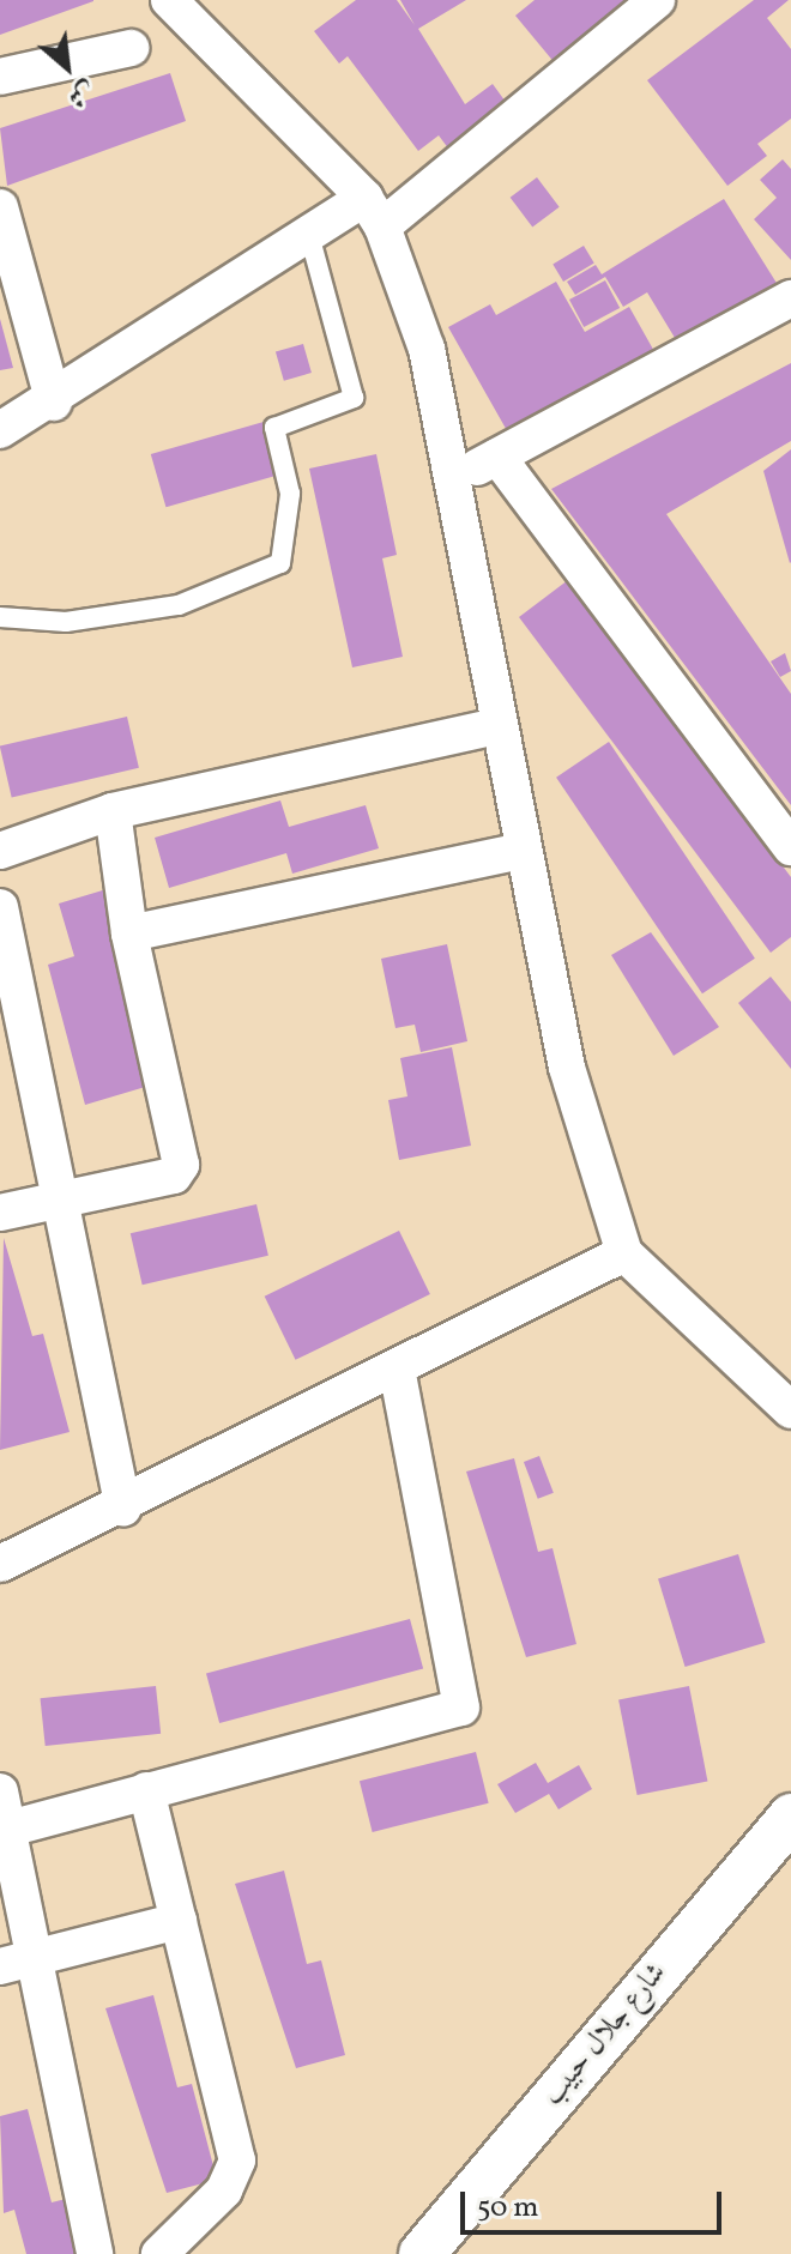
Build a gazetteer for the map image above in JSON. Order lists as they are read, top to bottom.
{
  "streets": {
    "street": ["شارع جلال حبيب"]
  },
  "scale_bar": "50 m",
  "north": "bottom right"
}
